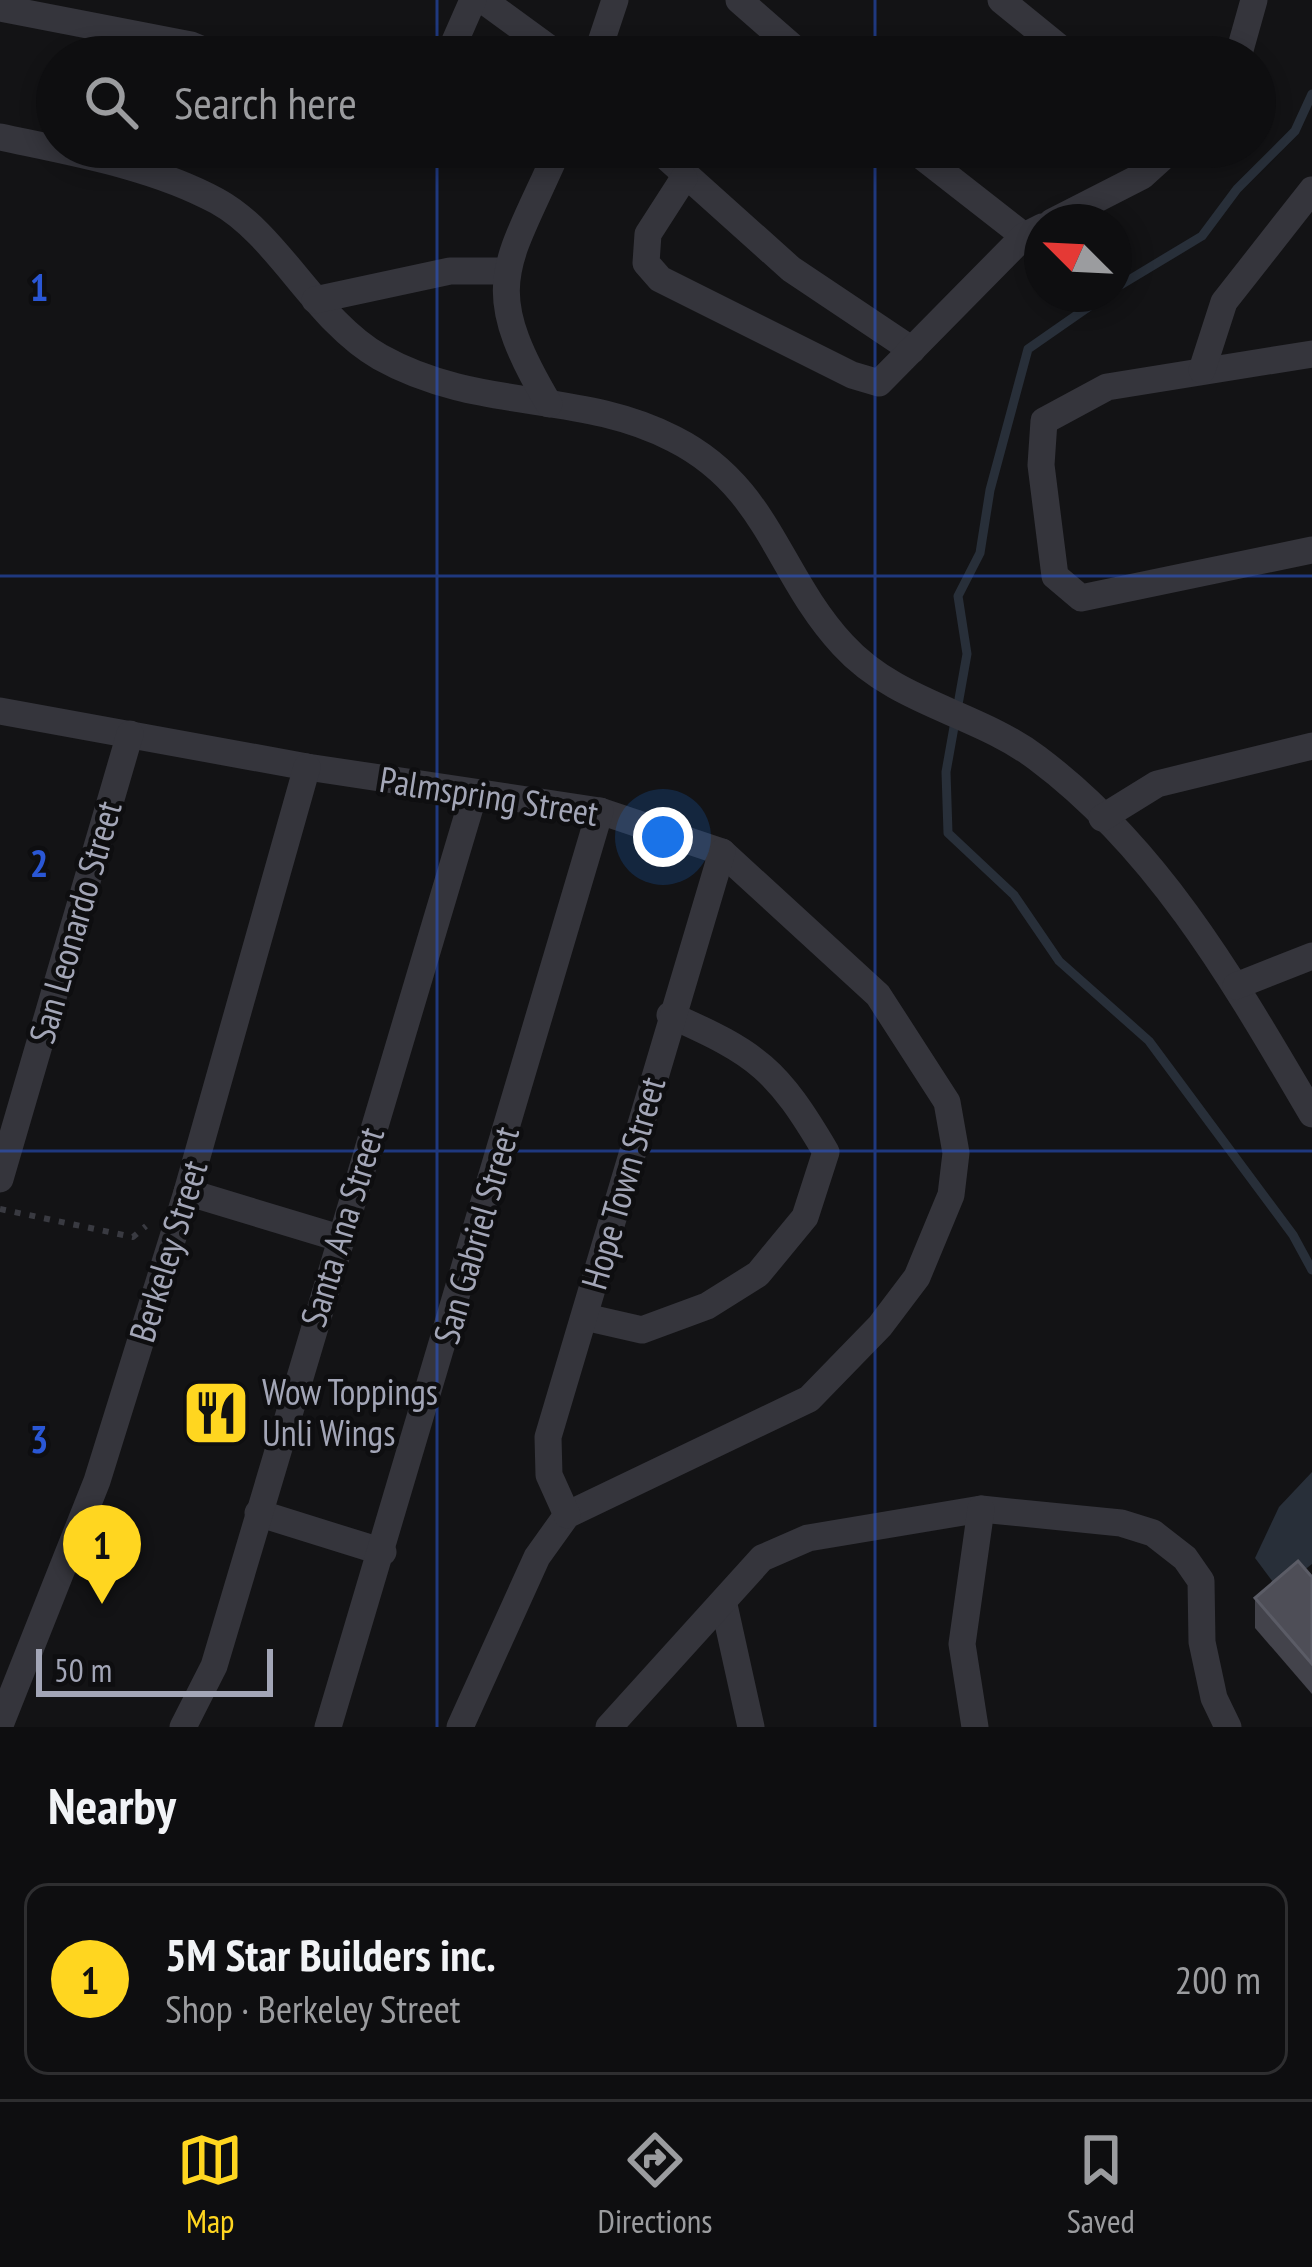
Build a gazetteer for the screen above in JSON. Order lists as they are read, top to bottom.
{
  "streets": {
    "street": [
      "Palmspring Street",
      "San Leonardo Street",
      "Hope Town Street",
      "Santa Ana Street",
      "San Gabriel Street",
      "Berkeley Street"
    ]
  },
  "crossings": [
    ["Palmspring Street", "San Leonardo Street"],
    ["Palmspring Street", "Hope Town Street"],
    ["Palmspring Street", "Santa Ana Street"],
    ["Palmspring Street", "San Gabriel Street"],
    ["Palmspring Street", "Berkeley Street"]
  ],
  "places": {
    "restaurant": ["Wow Toppings Unli Wings"]
  },
  "scale_bar": "50 m",
  "north": "top left",
  "page": {
    "search": "Search here",
    "pins": "1",
    "scale": "50 m",
    "heading": "Nearby",
    "list": [
      {
        "mark": "1",
        "name": "5M Star Builders inc.",
        "note": "Shop · Berkeley Street",
        "value": "200 m"
      }
    ],
    "nav": ["Map", "Directions", "Saved"]
  },
  "grid": {
    "rows": ["1", "2", "3"]
  }
}
